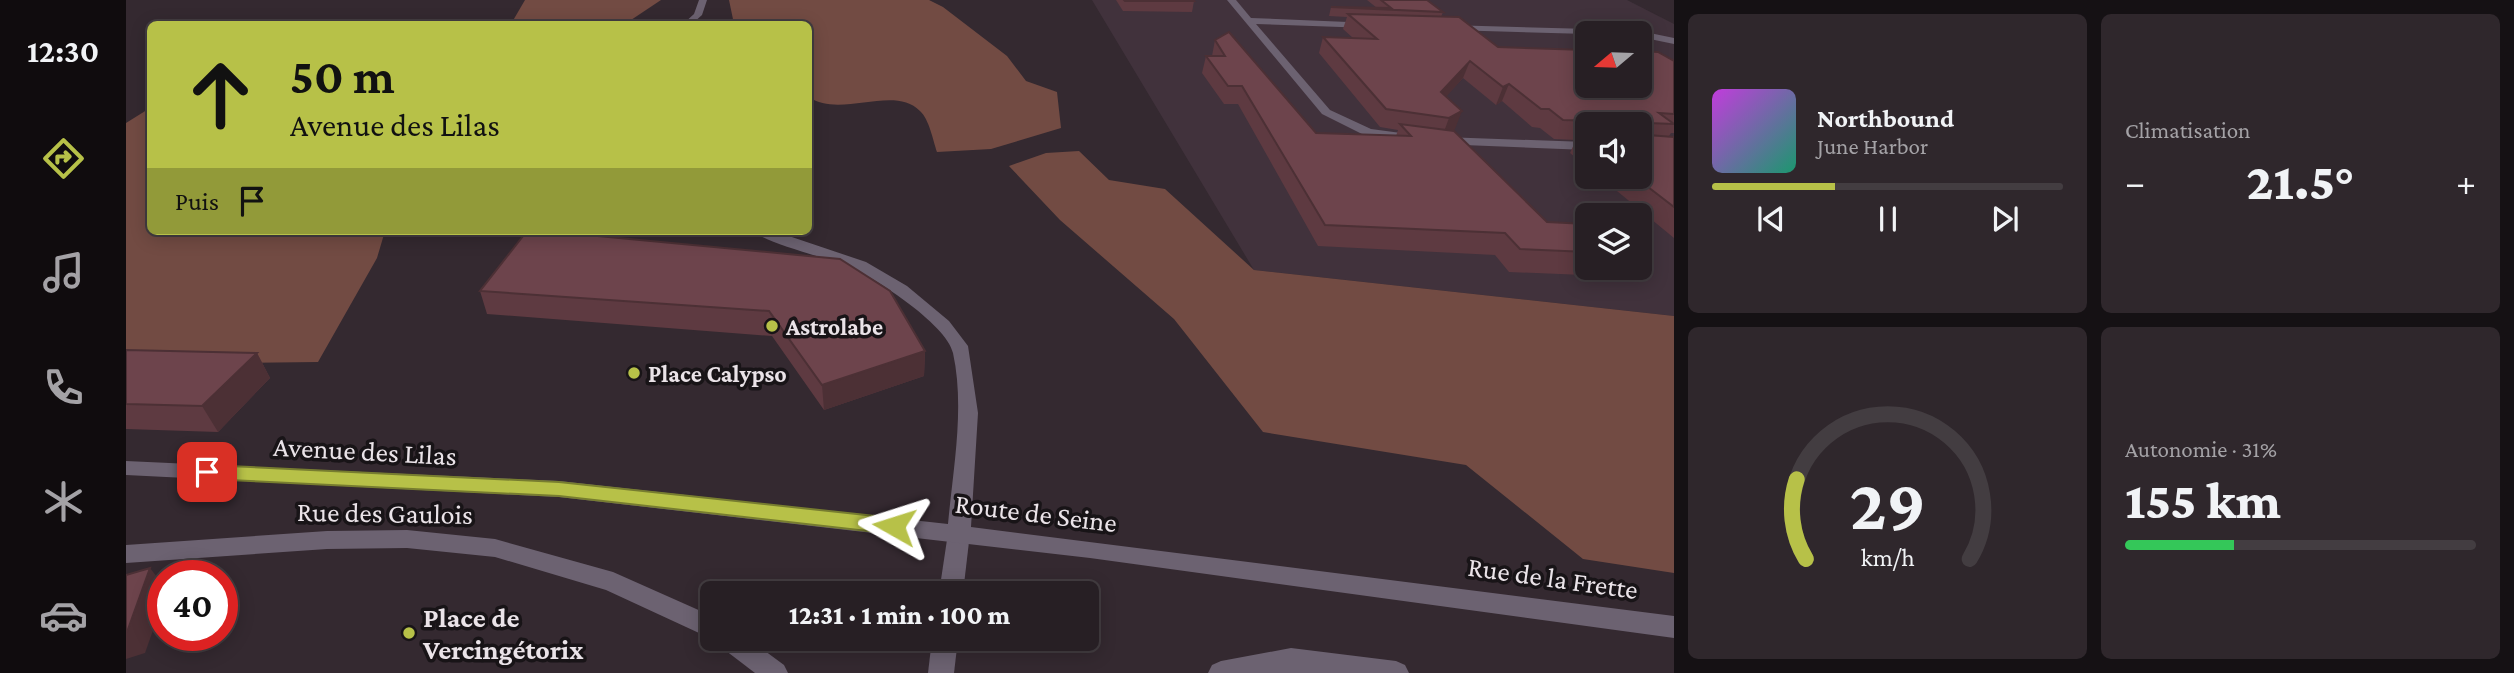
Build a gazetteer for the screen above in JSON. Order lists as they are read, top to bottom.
{
  "streets": {
    "street": [
      "Avenue des Lilas",
      "Rue des Gaulois",
      "Route de Seine",
      "Rue de la Frette"
    ]
  },
  "crossings": [
    ["Avenue des Lilas", "Route de Seine"],
    ["Route de Seine", "Rue de la Frette"]
  ],
  "places": ["Astrolabe", "Place Calypso", "Place de Vercingétorix"],
  "north": "left",
  "page": {
    "tabs": "12:30",
    "tile": [
      "Climatisation",
      ["Autonomie · 31%", "155 km"]
    ],
    "turn": ["50 m", "Avenue des Lilas"],
    "song": ["Northbound", "June Harbor"],
    "heat": ["−", "21.5°", "+"],
    "then": "Puis",
    "limit": "40",
    "trip": "12:31 · 1 min · 100 m",
    "gauge": ["29", "km/h"]
  }
}
